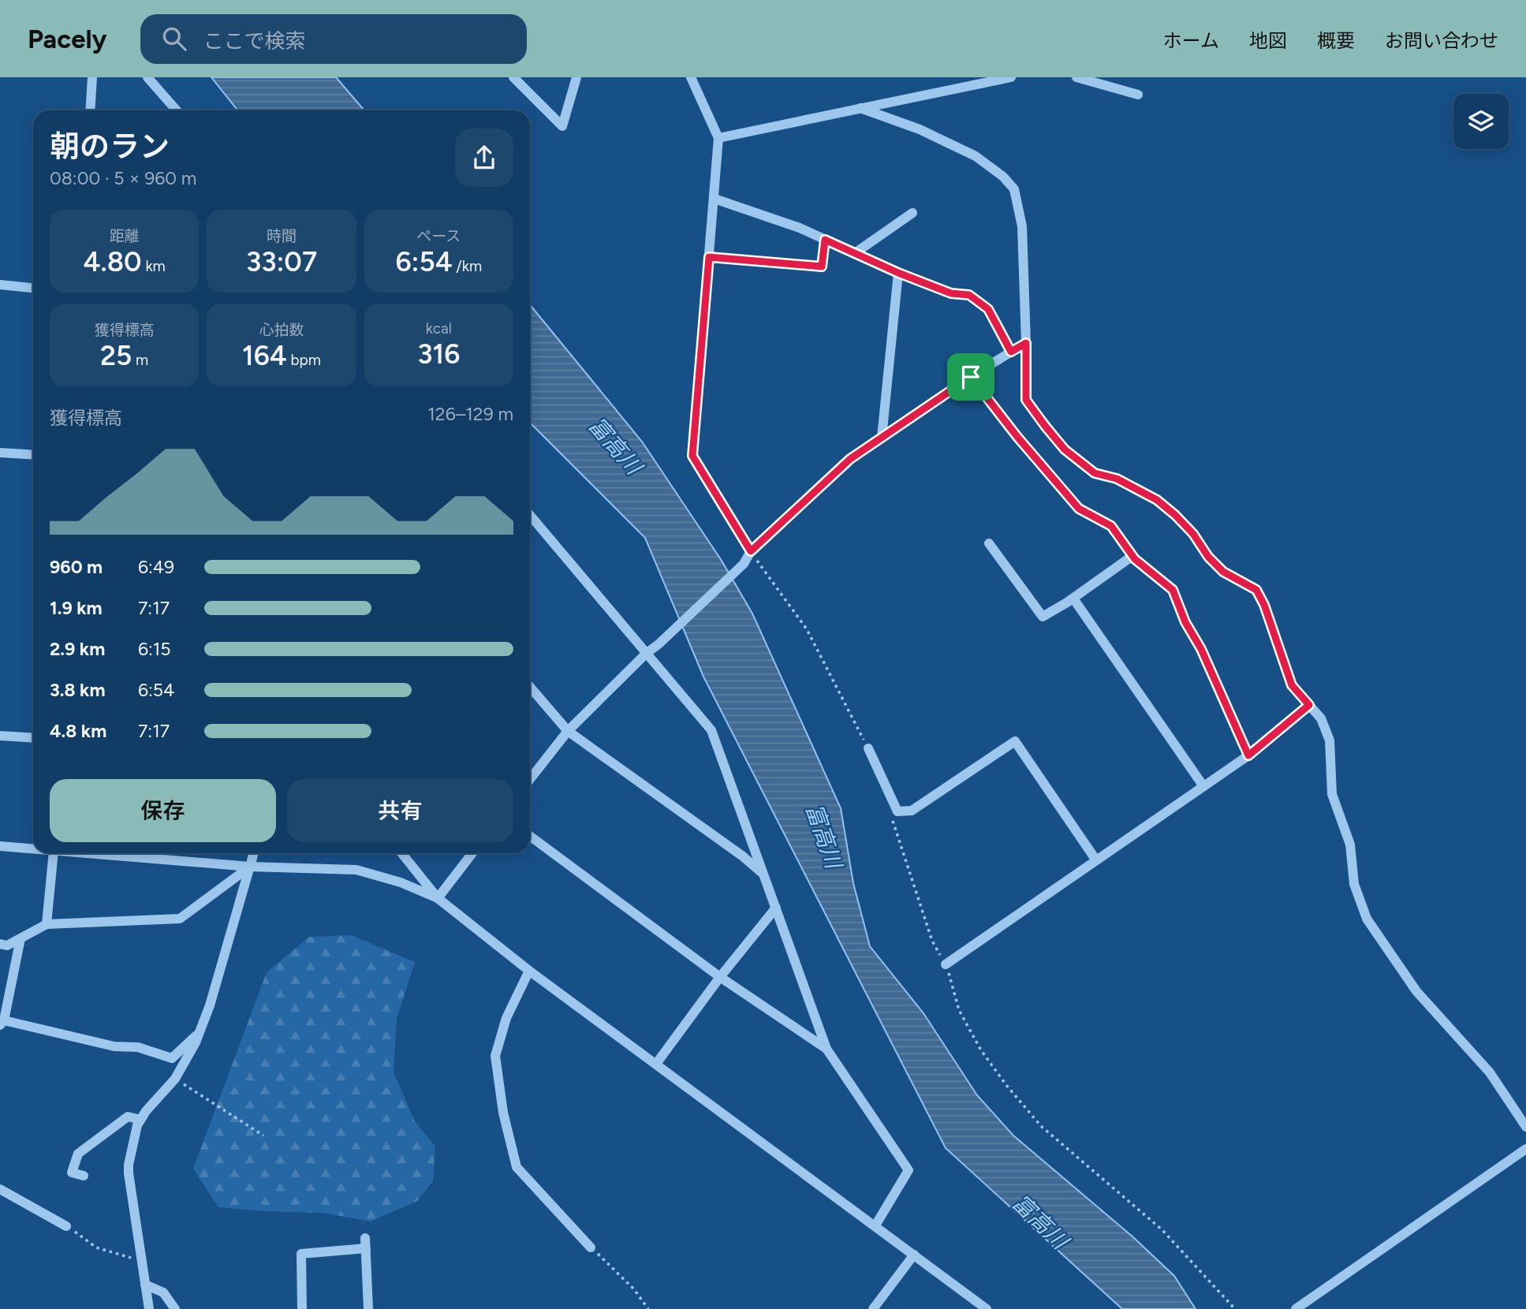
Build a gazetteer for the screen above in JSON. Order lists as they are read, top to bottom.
{
  "water": ["富高川"],
  "page": {
    "header": "Pacely",
    "search": "ここで検索",
    "nav": [
      "ホーム",
      "地図",
      "概要",
      "お問い合わせ"
    ],
    "heading": ["朝のラン", "08:00 · 5 × 960 m"],
    "stats": [
      ["距離", "4.80 km"],
      ["時間", "33:07"],
      ["ペース", "6:54 /km"],
      ["獲得標高", "25 m"],
      ["心拍数", "164 bpm"],
      ["kcal", "316"]
    ],
    "chart": ["獲得標高", "126–129 m"],
    "list": [
      {
        "name": "960 m",
        "note": "6:49"
      },
      {
        "name": "1.9 km",
        "note": "7:17"
      },
      {
        "name": "2.9 km",
        "note": "6:15"
      },
      {
        "name": "3.8 km",
        "note": "6:54"
      },
      {
        "name": "4.8 km",
        "note": "7:17"
      }
    ],
    "buttons": ["保存", "共有"]
  }
}
